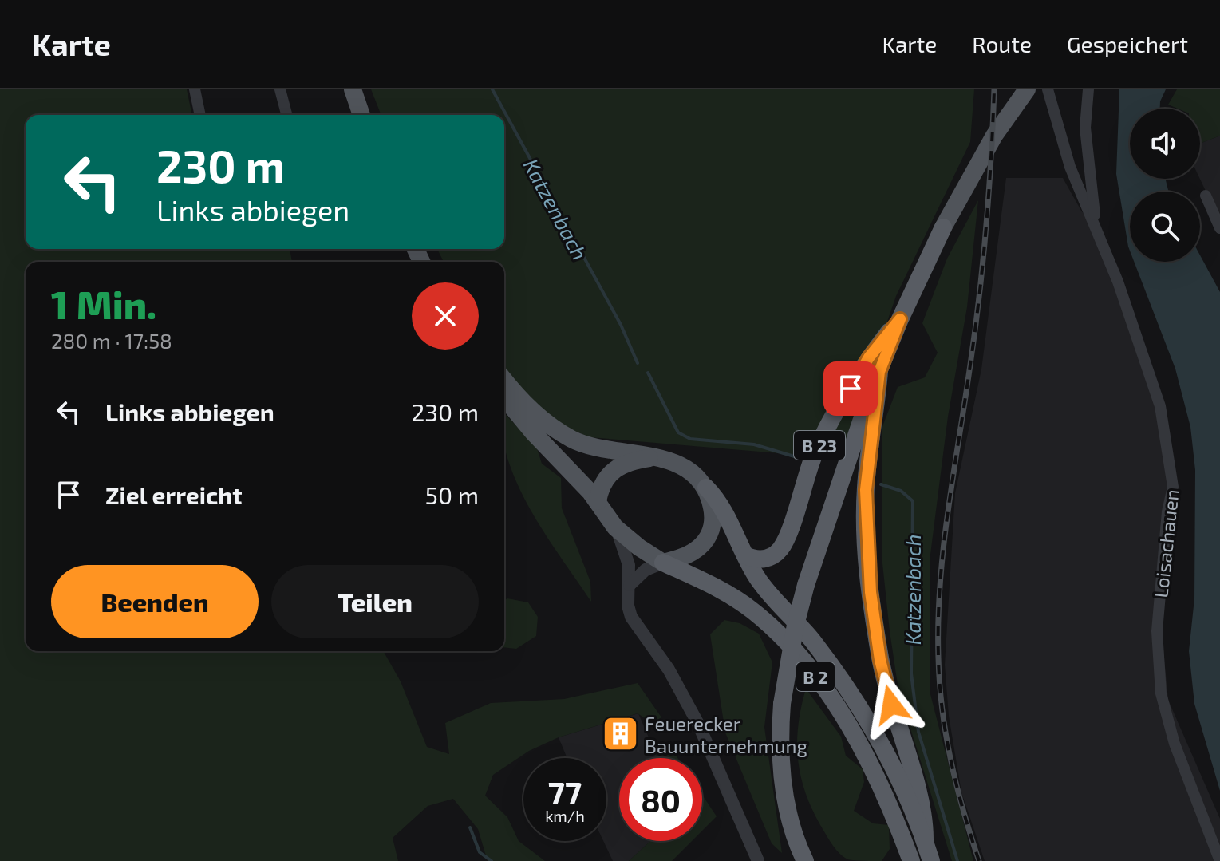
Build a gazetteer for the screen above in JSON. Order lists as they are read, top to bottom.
{
  "streets": {
    "highway": ["B 23", "B 2"],
    "street": ["Loisachauen"]
  },
  "crossings": [
    ["B 23", "B 2"]
  ],
  "water": ["Katzenbach"],
  "places": {
    "building": ["Feuerecker Bauunternehmung"]
  },
  "page": {
    "header": "Karte",
    "nav": ["Karte", "Route", "Gespeichert"],
    "turn": ["230 m", "Links abbiegen"],
    "heading": ["1 Min.", "280 m · 17:58"],
    "list": [
      {
        "name": "Links abbiegen",
        "value": "230 m"
      },
      {
        "name": "Ziel erreicht",
        "value": "50 m"
      }
    ],
    "buttons": ["Beenden", "Teilen"],
    "speed": "77 km/h",
    "limit": "80"
  }
}
